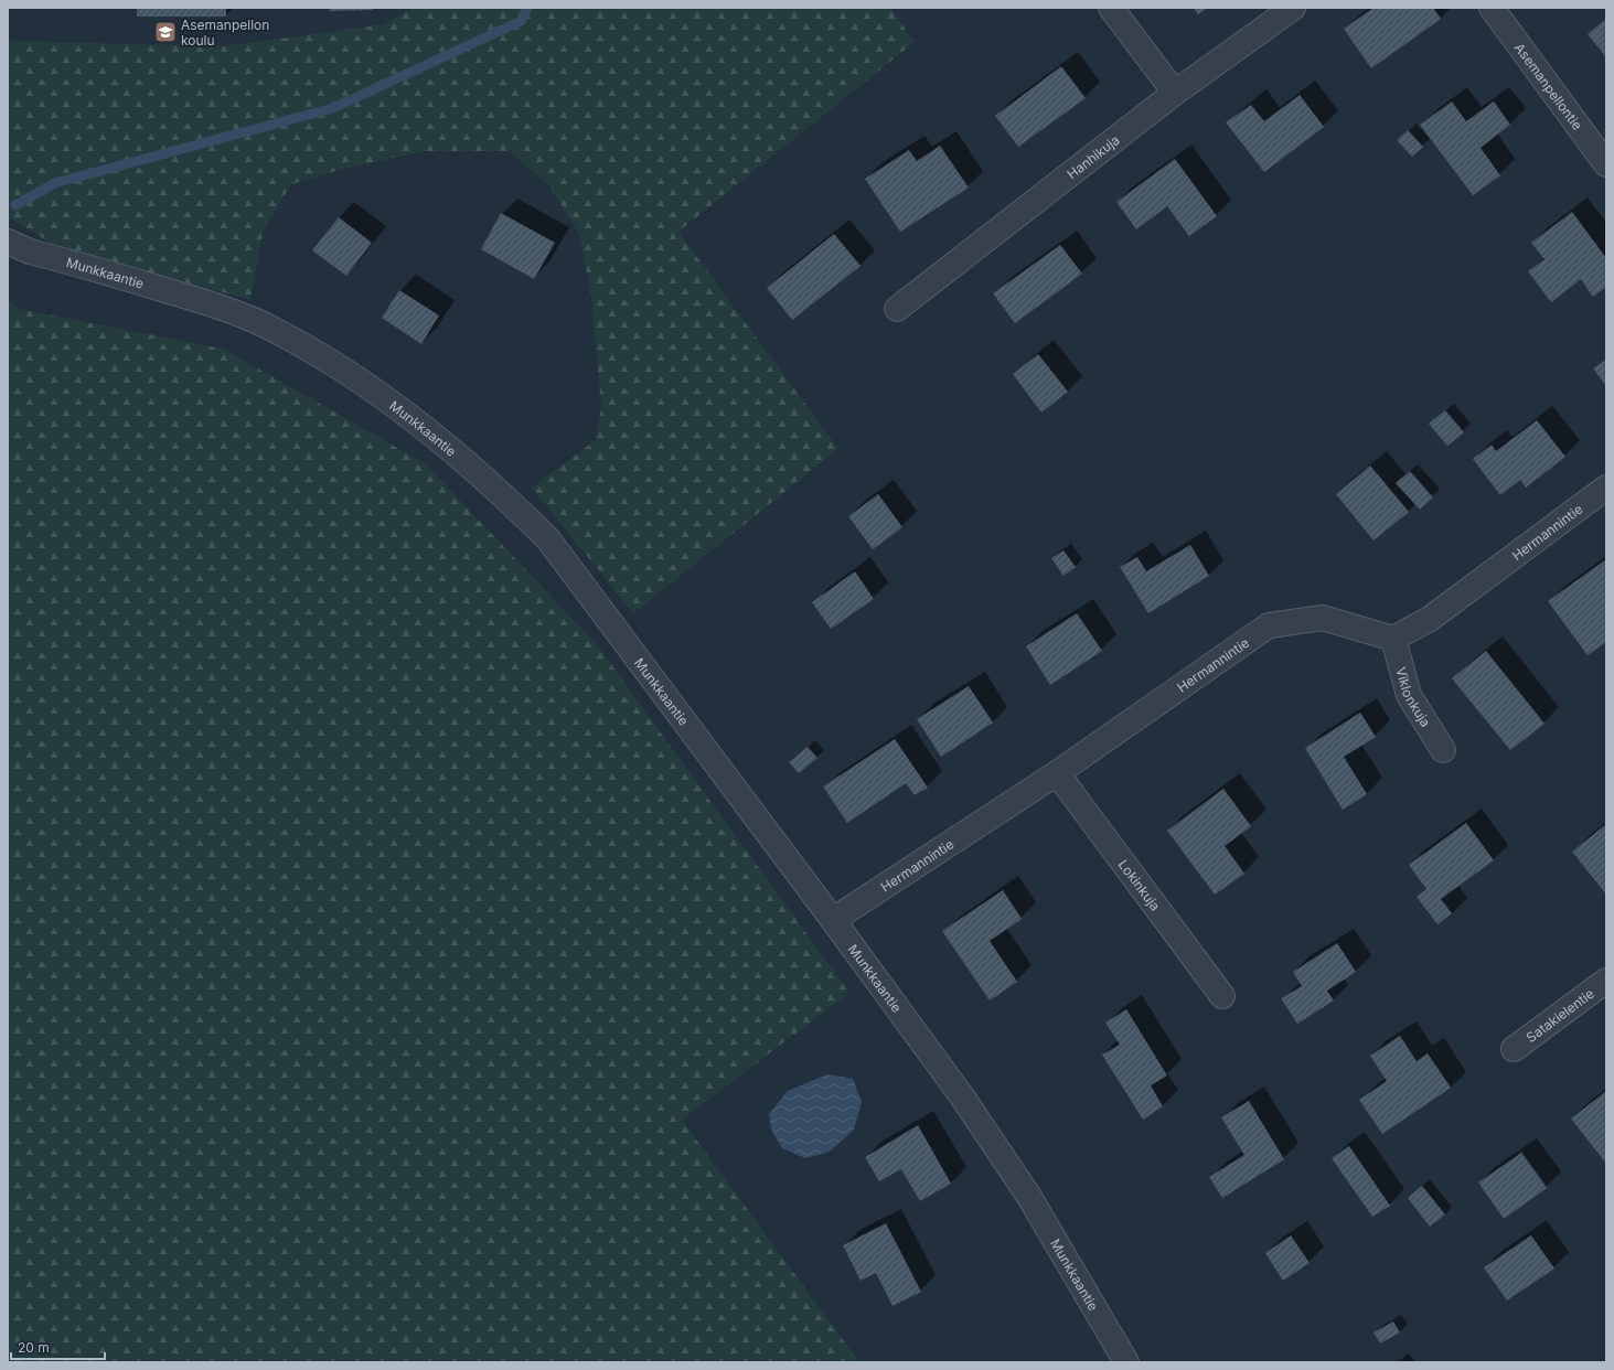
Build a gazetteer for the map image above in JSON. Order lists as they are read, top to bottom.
{
  "streets": {
    "street": [
      "Asemanpellontie",
      "Hanhikuja",
      "Munkkaantie",
      "Hermannintie",
      "Viklonkuja",
      "Lokinkuja",
      "Satakielentie"
    ]
  },
  "crossings": [
    ["Munkkaantie", "Hermannintie"],
    ["Hermannintie", "Viklonkuja"],
    ["Hermannintie", "Lokinkuja"]
  ],
  "places": {
    "school or university": ["Asemanpellon koulu"]
  },
  "scale_bar": "20 m"
}
